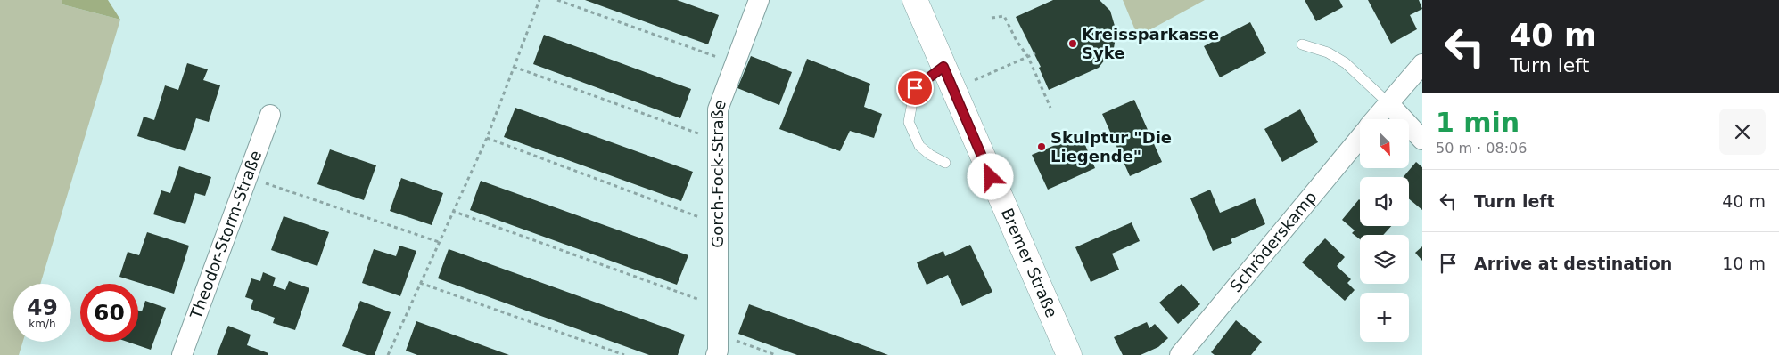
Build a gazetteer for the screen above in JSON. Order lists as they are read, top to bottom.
{
  "streets": {
    "main road": ["Bremer Straße"],
    "street": ["Gorch-Fock-Straße", "Theodor-Storm-Straße", "Schröderskamp"]
  },
  "places": ["Kreissparkasse Syke", "Skulptur \"Die Liegende\""],
  "north": "bottom right",
  "page": {
    "turn": ["40 m", "Turn left"],
    "heading": ["1 min", "50 m · 08:06"],
    "map_buttons": "+",
    "list": [
      {
        "name": "Turn left",
        "value": "40 m"
      },
      {
        "name": "Arrive at destination",
        "value": "10 m"
      }
    ],
    "speed": "49 km/h",
    "limit": "60"
  }
}
